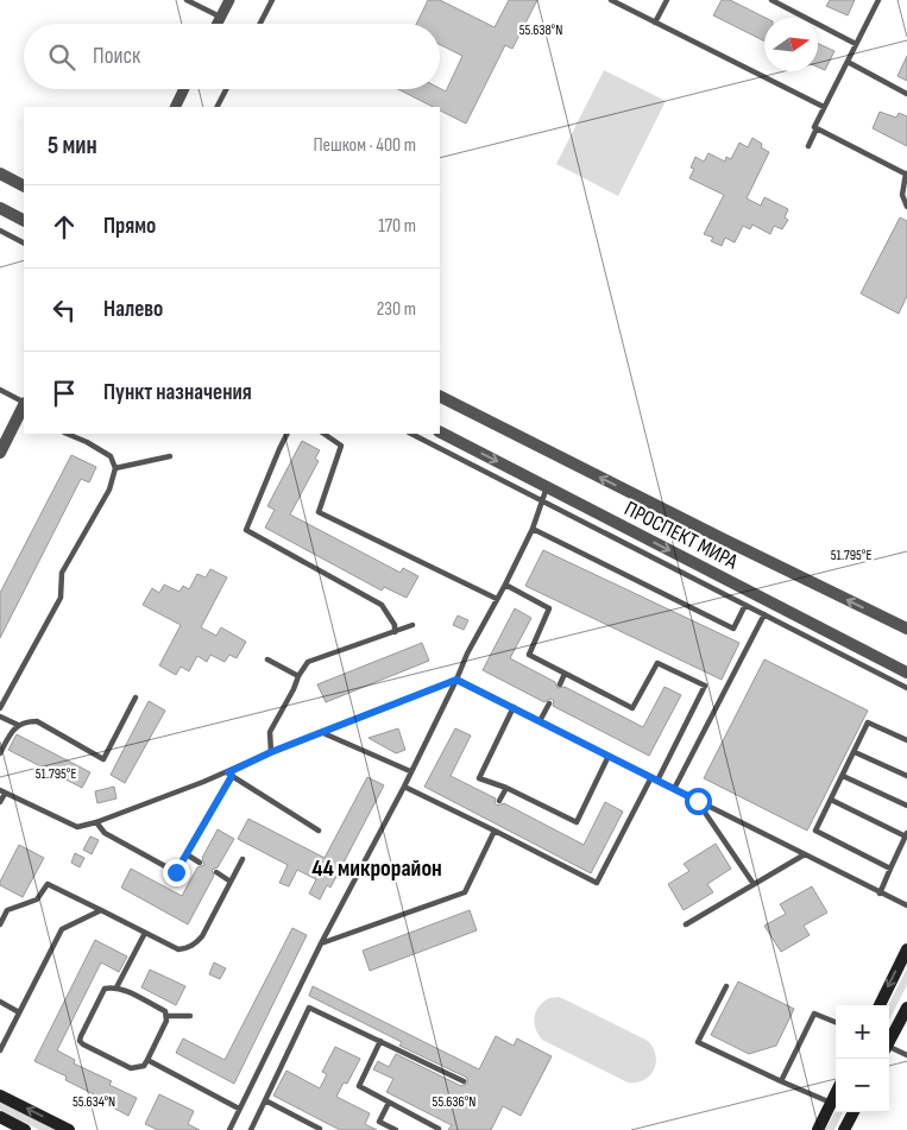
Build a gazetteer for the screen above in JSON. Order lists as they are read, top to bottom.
{
  "streets": {
    "street": ["ПРОСПЕКТ МИРА"]
  },
  "districts": ["44 микрорайон"],
  "north": "right",
  "page": {
    "search": "Поиск",
    "heading": ["5 мин", "Пешком · 400 m"],
    "list": [
      ["Прямо", "170 m"],
      ["Налево", "230 m"],
      "Пункт назначения"
    ],
    "map_buttons": ["+", "−"]
  },
  "coordinates": [
    "55.638°N",
    "51.795°E",
    "55.634°N",
    "55.636°N"
  ]
}
